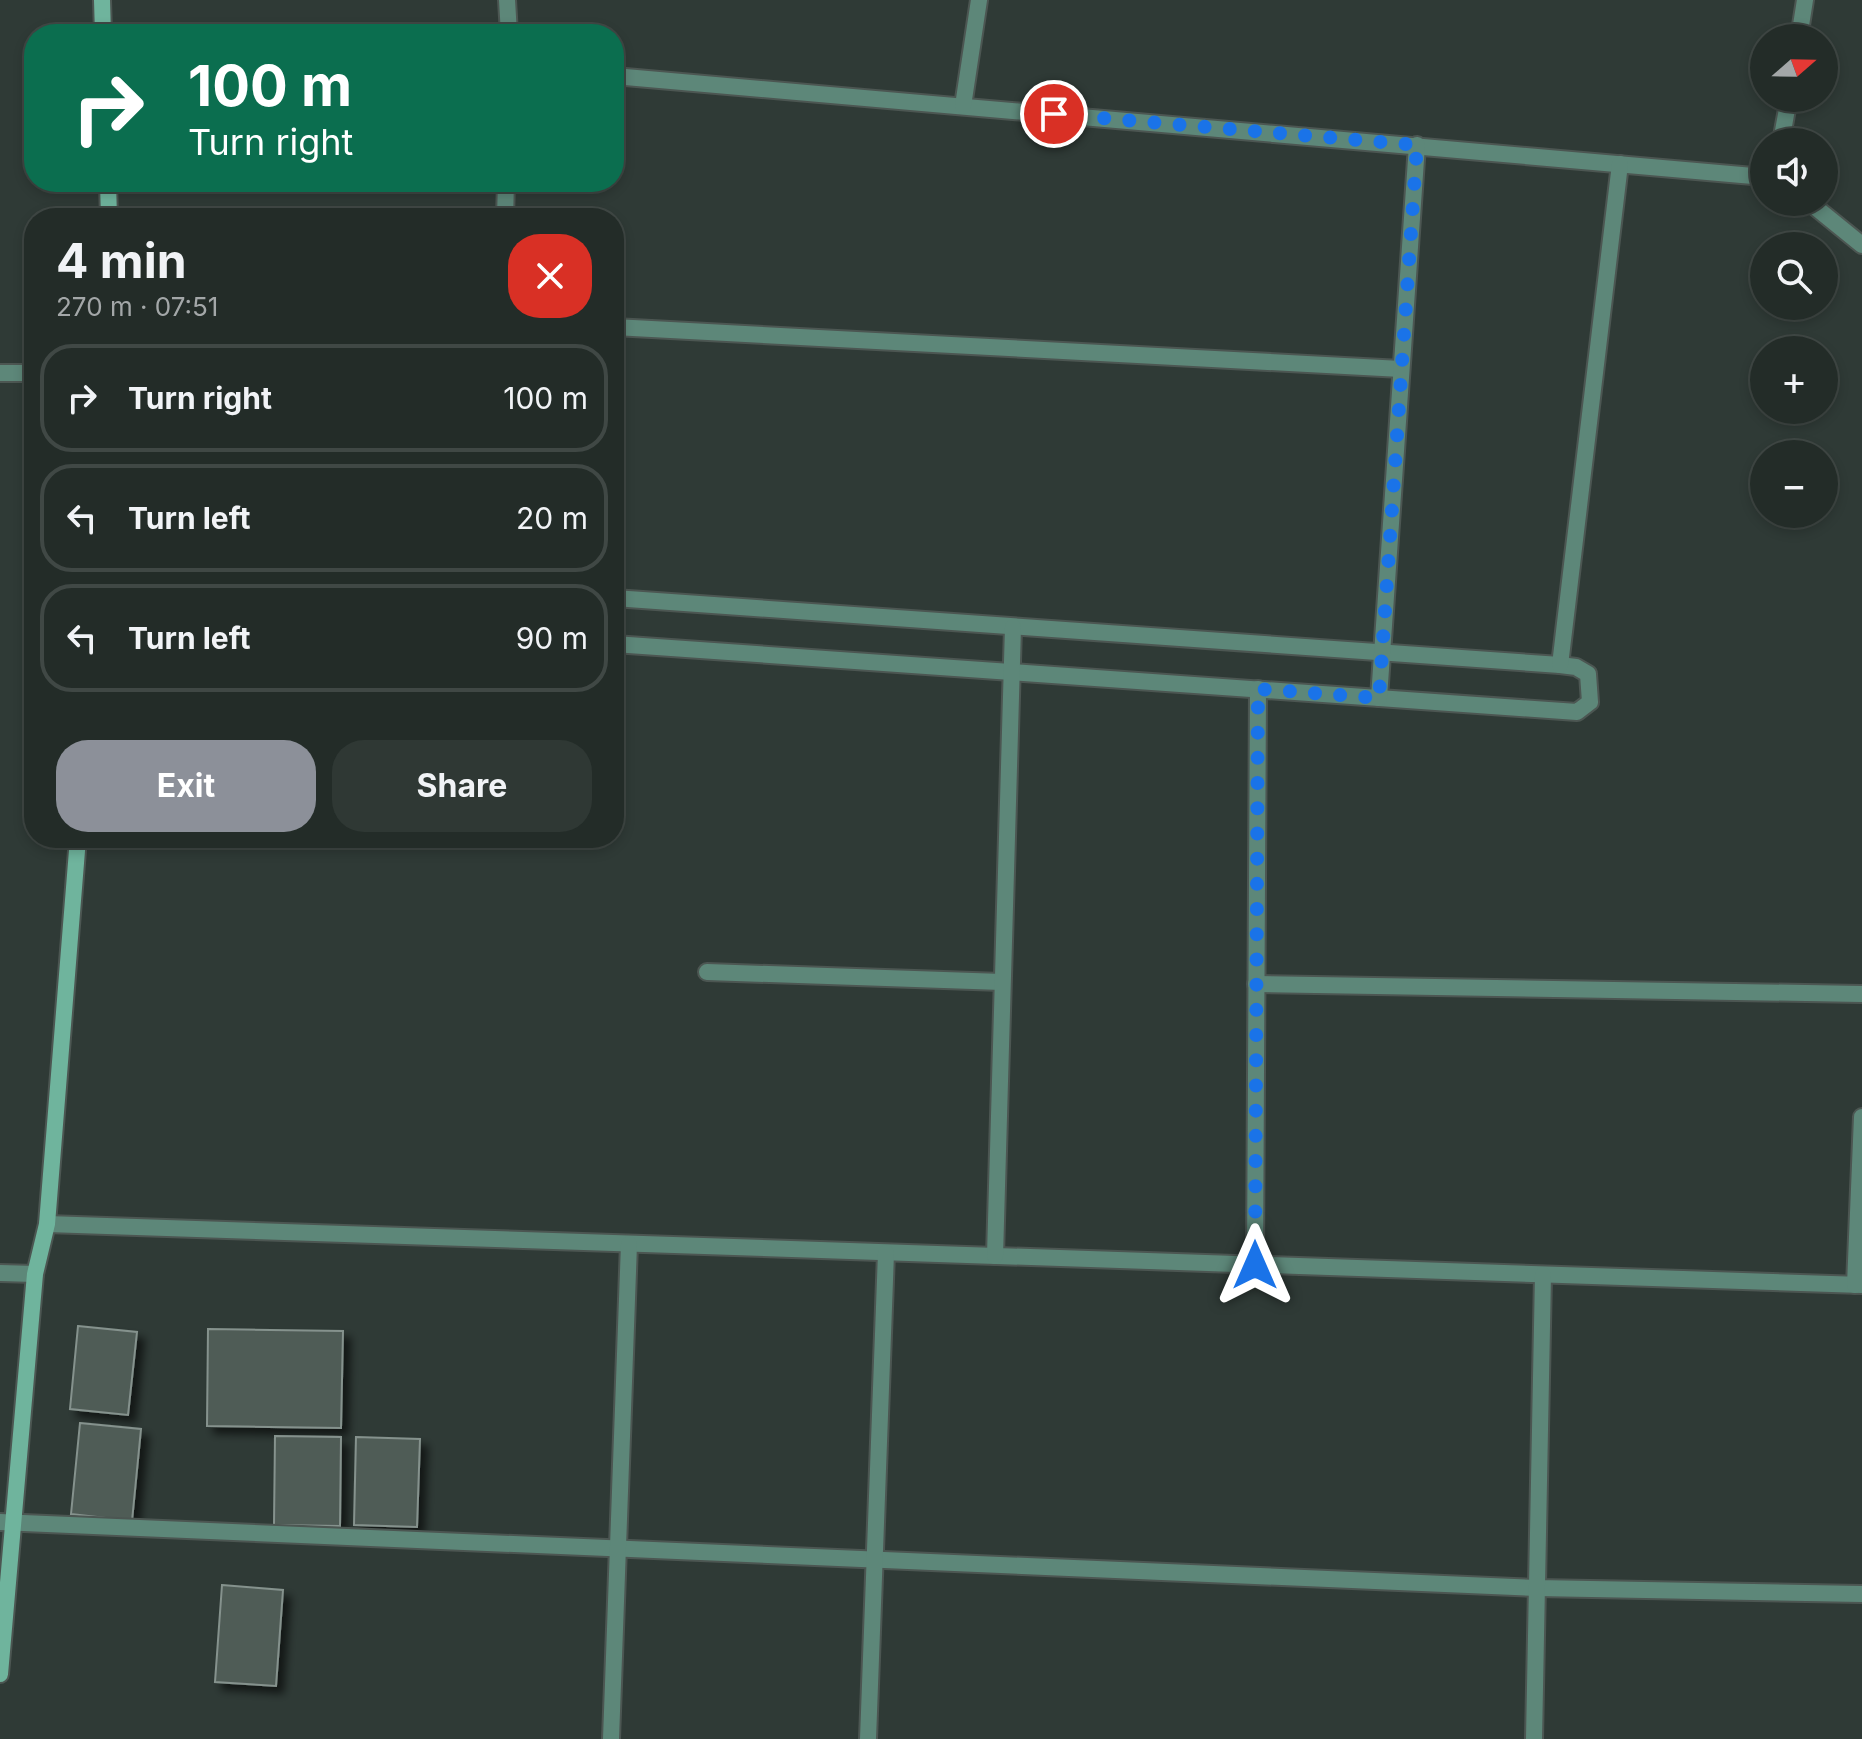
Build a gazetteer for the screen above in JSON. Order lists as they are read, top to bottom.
{
  "north": "right",
  "page": {
    "map_buttons": ["+", "−"],
    "turn": ["100 m", "Turn right"],
    "heading": ["4 min", "270 m · 07:51"],
    "list": [
      {
        "name": "Turn right",
        "value": "100 m"
      },
      {
        "name": "Turn left",
        "value": "20 m"
      },
      {
        "name": "Turn left",
        "value": "90 m"
      }
    ],
    "buttons": ["Exit", "Share"]
  }
}
